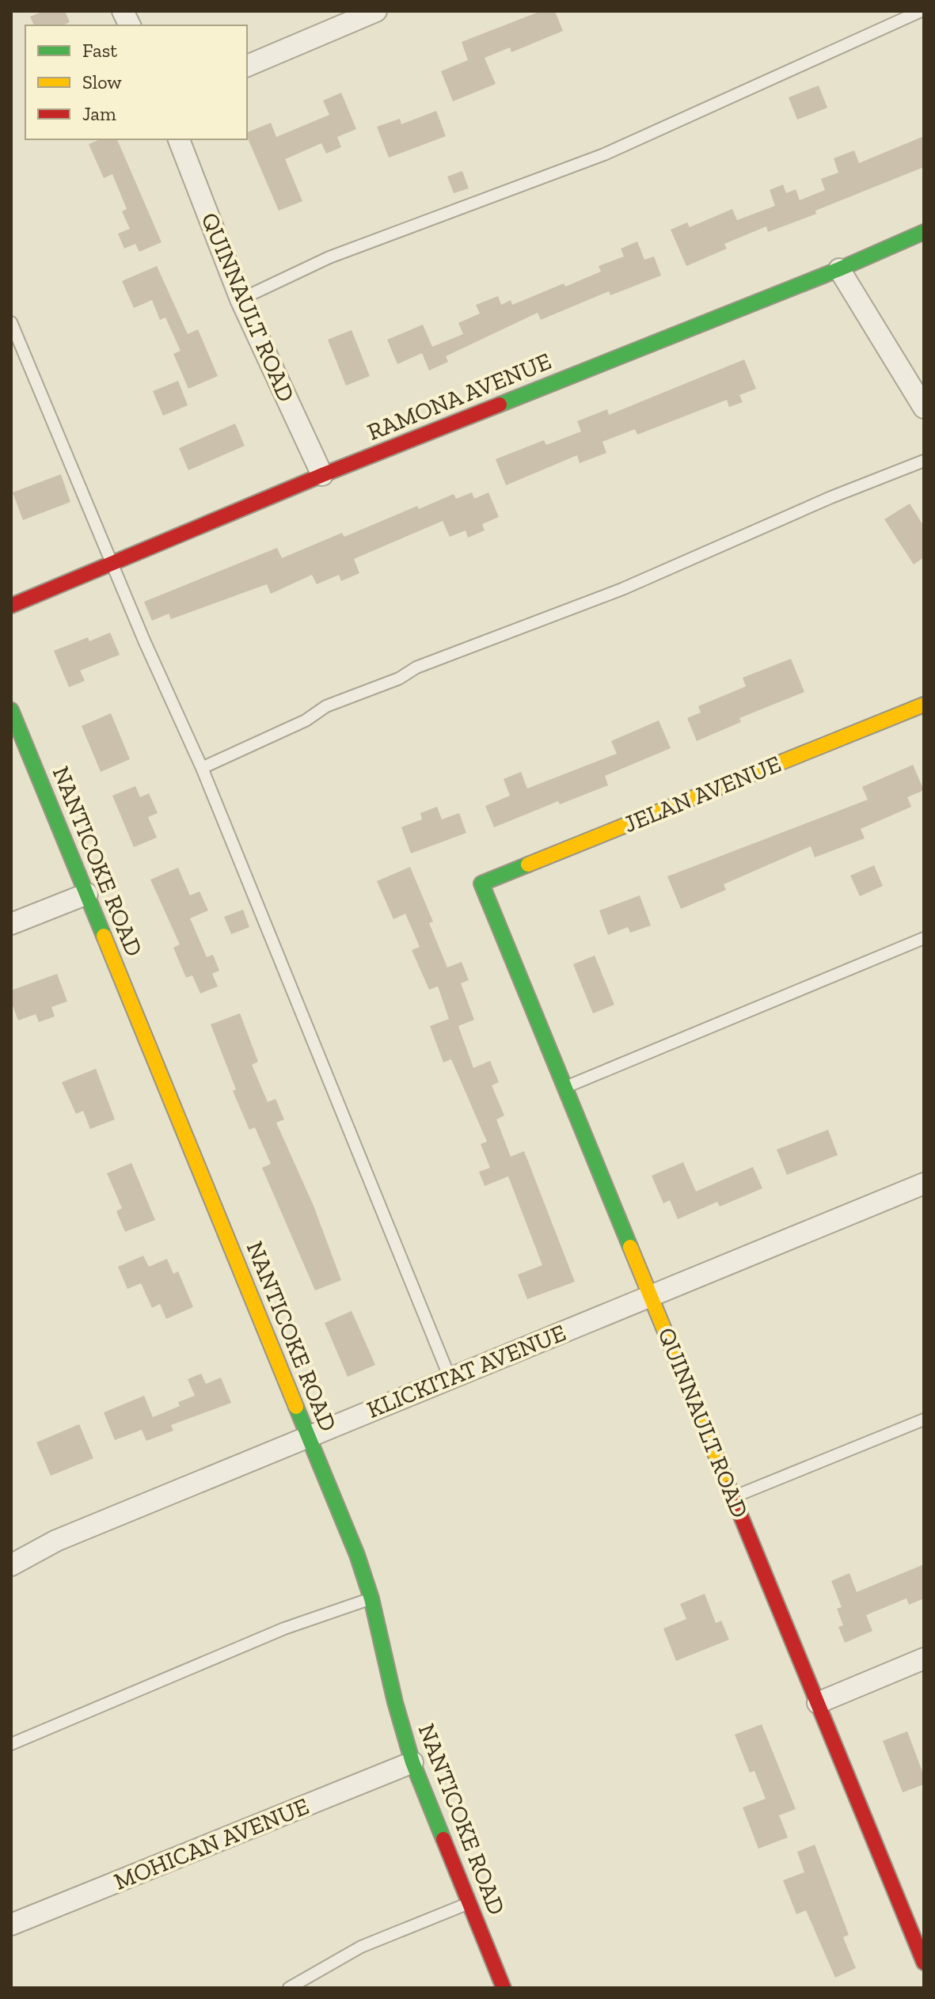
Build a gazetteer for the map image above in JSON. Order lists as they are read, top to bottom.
{
  "streets": {
    "street": [
      "QUINNAULT ROAD",
      "RAMONA AVENUE",
      "JELAN AVENUE",
      "NANTICOKE ROAD",
      "KLICKITAT AVENUE",
      "MOHICAN AVENUE"
    ]
  },
  "crossings": [
    ["QUINNAULT ROAD", "RAMONA AVENUE"],
    ["QUINNAULT ROAD", "JELAN AVENUE"],
    ["QUINNAULT ROAD", "KLICKITAT AVENUE"],
    ["NANTICOKE ROAD", "KLICKITAT AVENUE"],
    ["NANTICOKE ROAD", "MOHICAN AVENUE"]
  ],
  "legend": ["Fast", "Slow", "Jam"]
}
